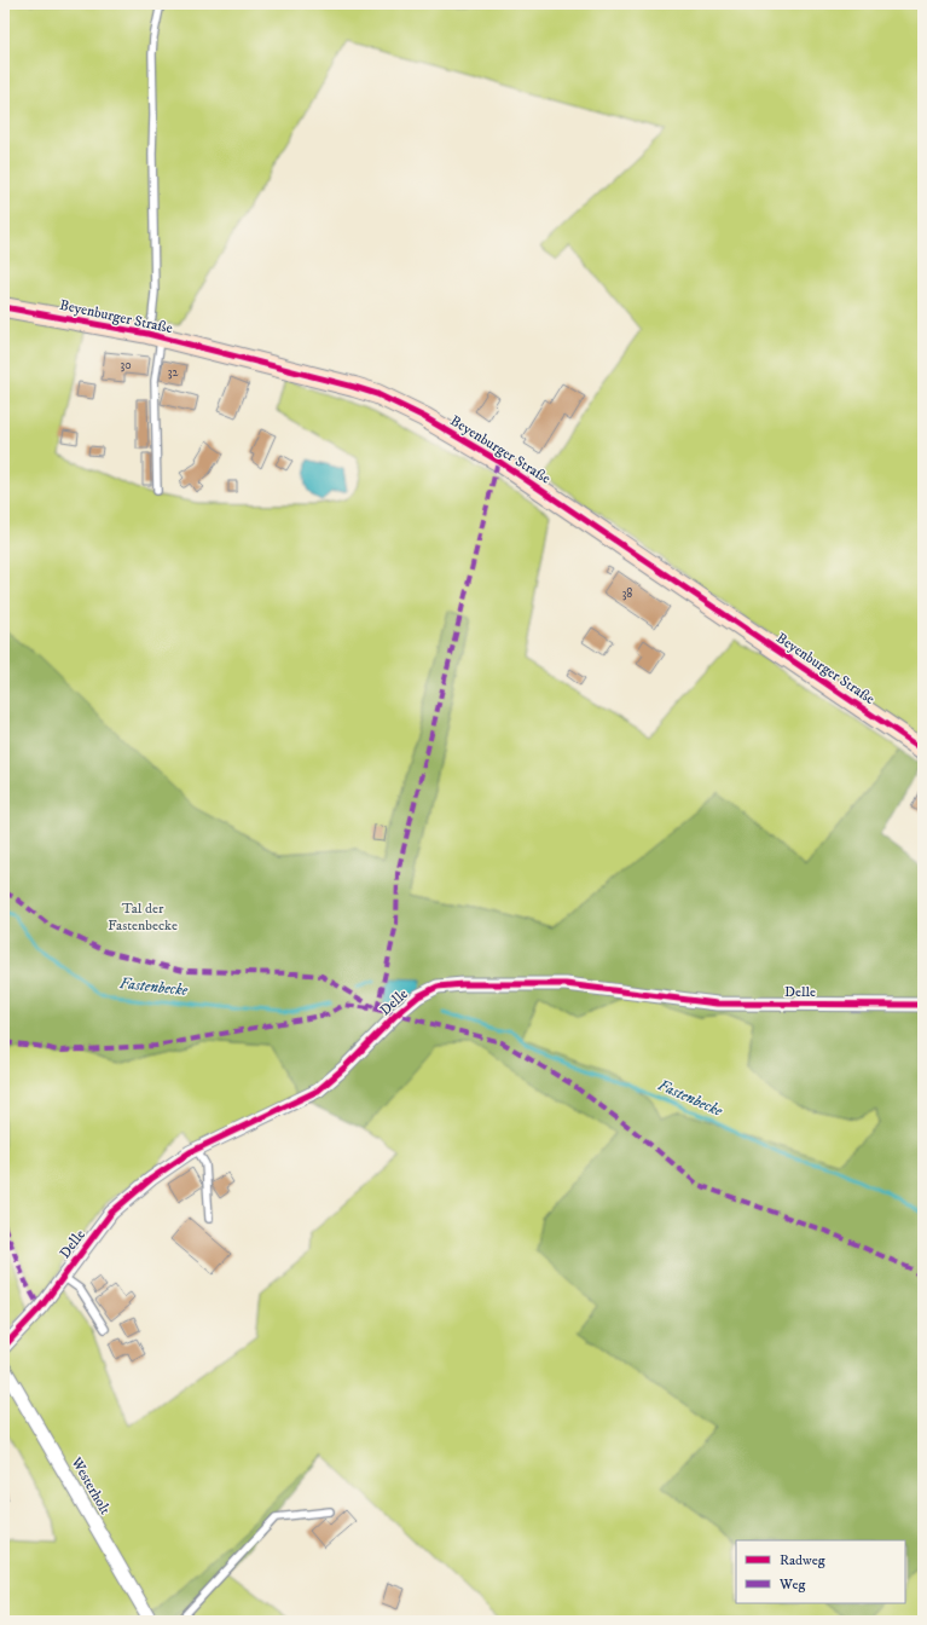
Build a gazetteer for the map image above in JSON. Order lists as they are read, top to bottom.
{
  "streets": {
    "main road": ["Beyenburger Straße"],
    "street": ["Delle", "Westerholt"]
  },
  "water": ["Fastenbecke"],
  "parks": ["Tal der Fastenbecke"],
  "house_numbers": ["30", "32", "38"],
  "legend": ["Radweg", "Weg"]
}
